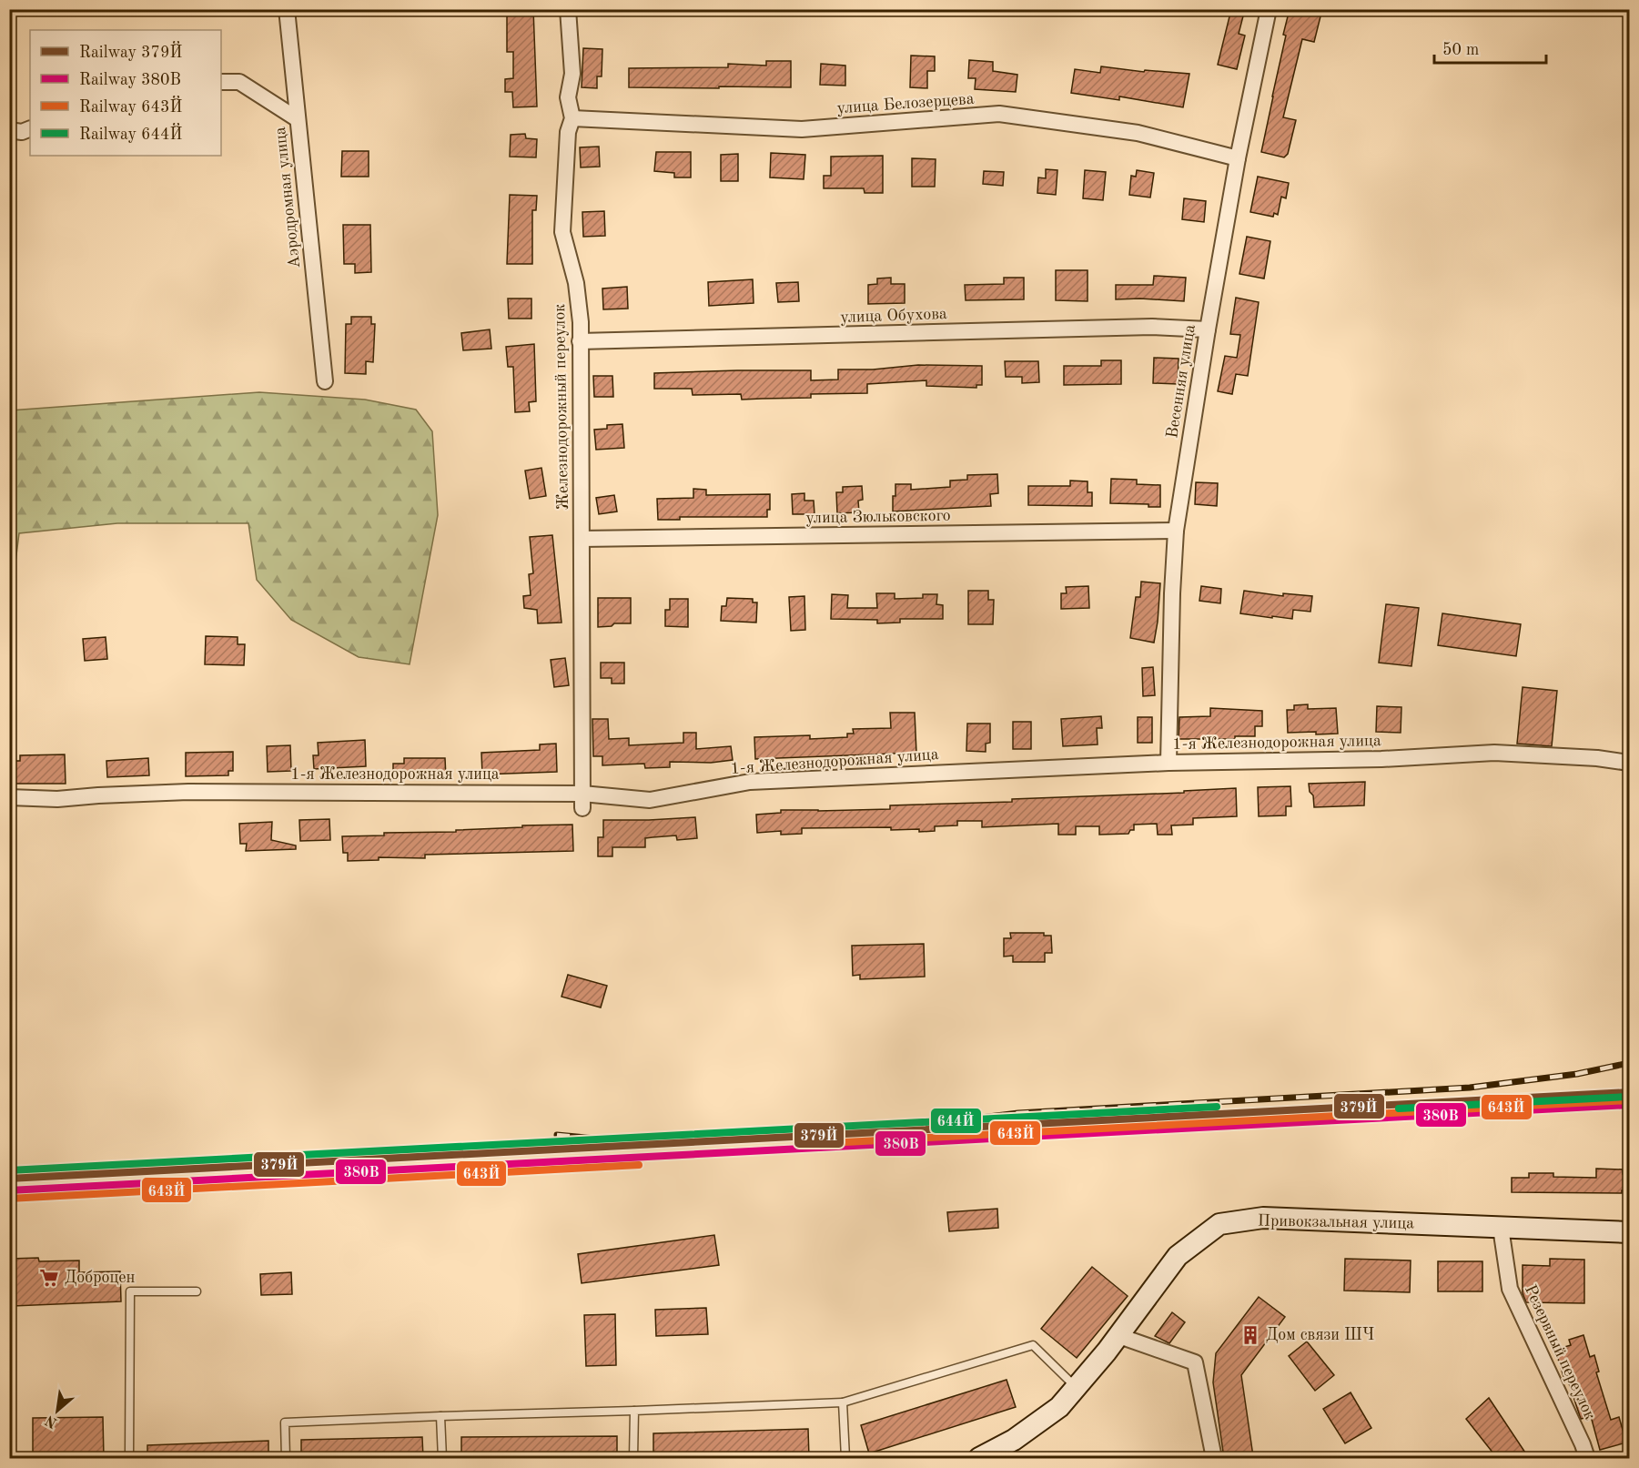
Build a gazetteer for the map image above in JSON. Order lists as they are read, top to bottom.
{
  "streets": {
    "main road": ["Привокзальная улица"],
    "street": [
      "улица Белозерцева",
      "Аэродромная улица",
      "улица Обухова",
      "Весенняя улица",
      "Железнодорожный переулок",
      "улица Зюльковского",
      "1-я Железнодорожная улица",
      "Резервный переулок"
    ]
  },
  "crossings": [
    ["улица Белозерцева", "Весенняя улица"],
    ["улица Белозерцева", "Железнодорожный переулок"],
    ["улица Обухова", "Весенняя улица"],
    ["улица Обухова", "Железнодорожный переулок"],
    ["Весенняя улица", "улица Зюльковского"],
    ["Весенняя улица", "1-я Железнодорожная улица"],
    ["Железнодорожный переулок", "улица Зюльковского"],
    ["Железнодорожный переулок", "1-я Железнодорожная улица"],
    ["Привокзальная улица", "Резервный переулок"]
  ],
  "places": {
    "supermarket": ["Доброцен"],
    "building": ["Дом связи ШЧ"]
  },
  "lines": [
    "rail line 379Й",
    "rail line 644Й",
    "rail line 643Й",
    "rail line 380В"
  ],
  "legend": [
    "Railway 379Й",
    "Railway 380В",
    "Railway 643Й",
    "Railway 644Й"
  ],
  "scale_bar": "50 m",
  "north": "bottom left"
}
